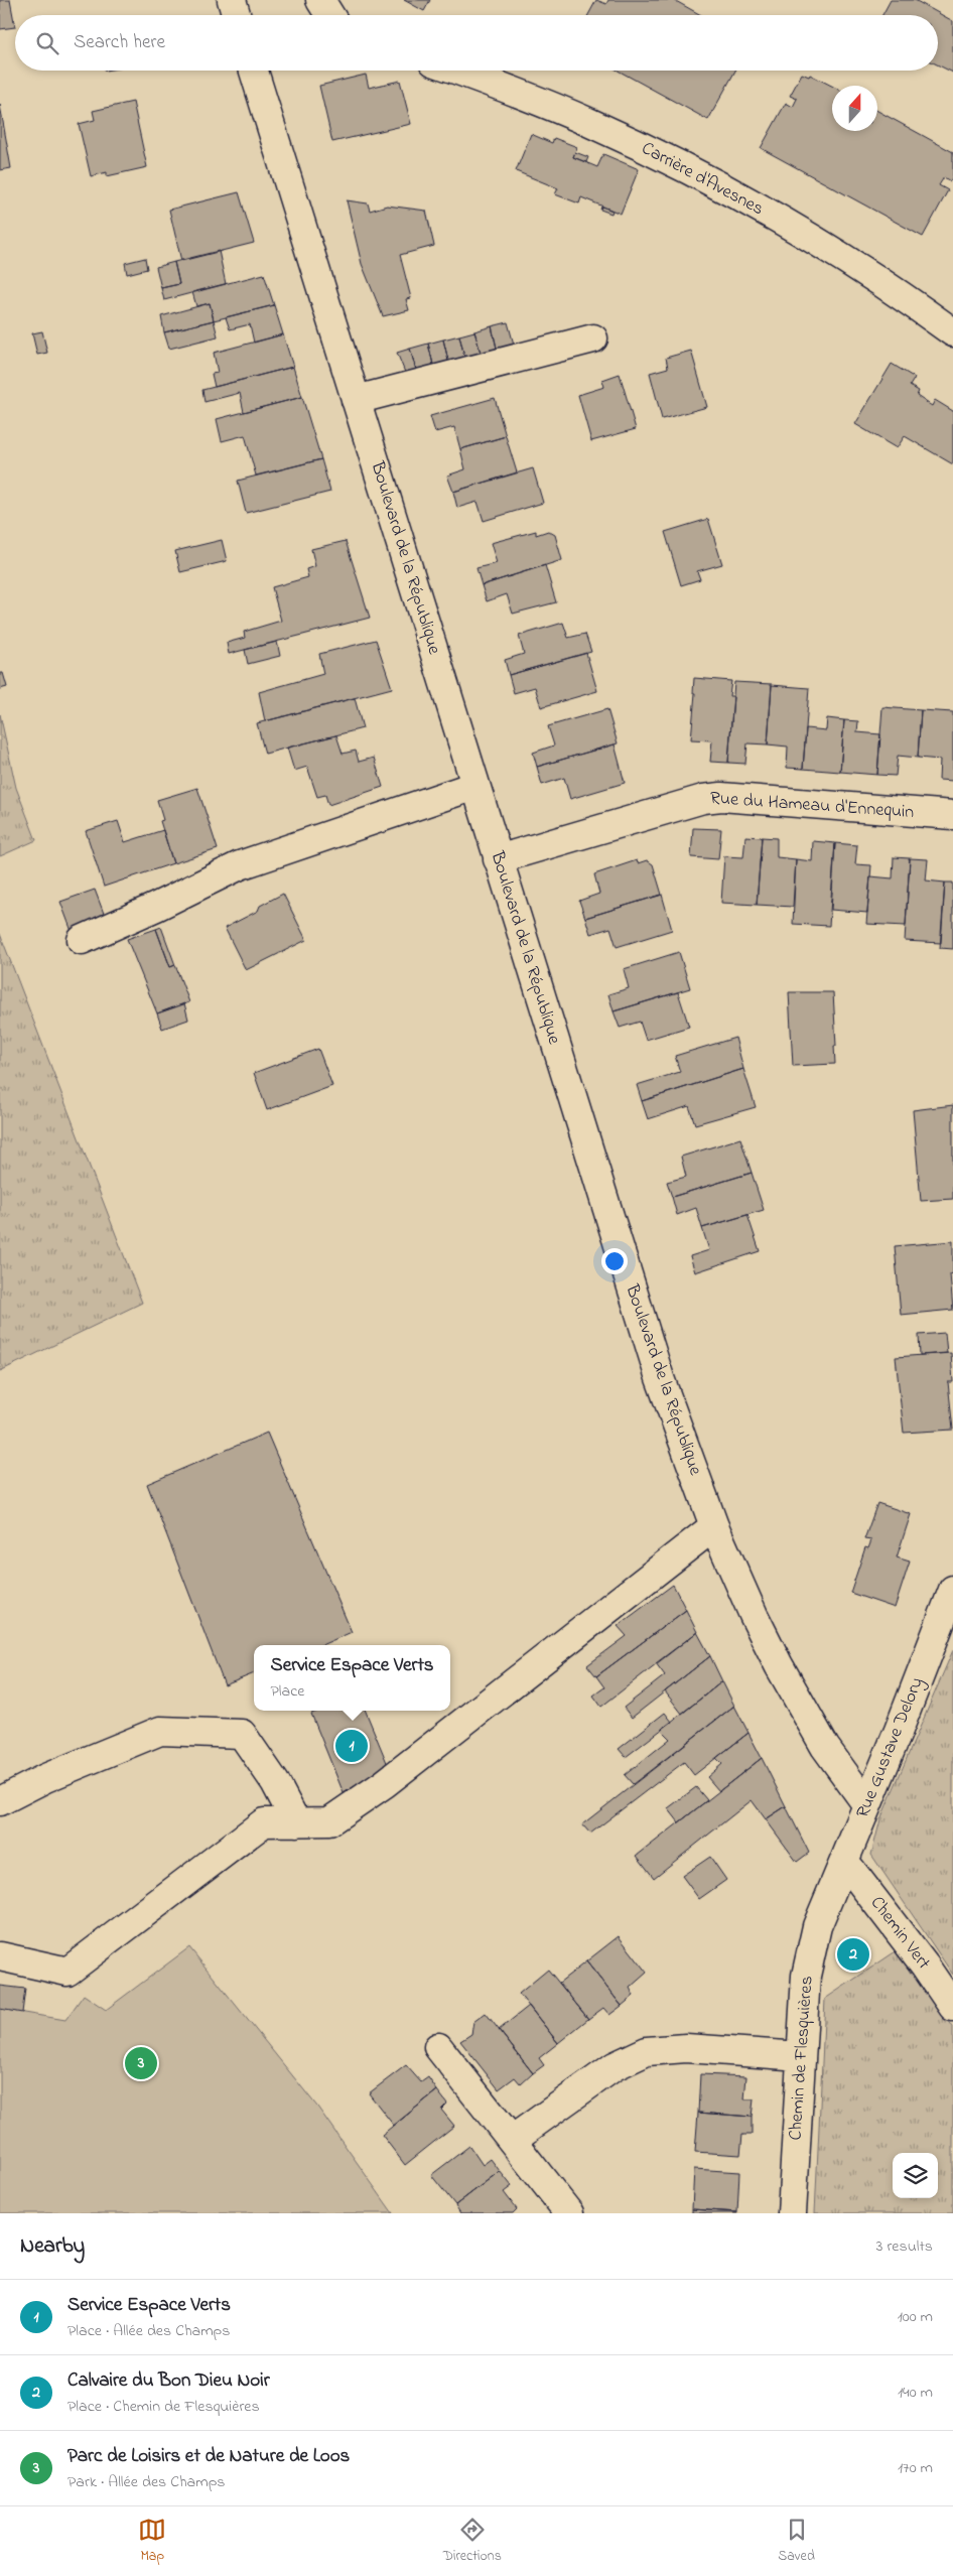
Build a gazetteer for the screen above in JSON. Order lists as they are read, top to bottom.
{
  "streets": {
    "street": [
      "Carrière d'Avesnes",
      "Boulevard de la République",
      "Rue du Hameau d'Ennequin",
      "Rue Gustave Delory",
      "Chemin Vert",
      "Chemin de Flesquières"
    ]
  },
  "crossings": [
    ["Boulevard de la République", "Rue du Hameau d'Ennequin"],
    ["Boulevard de la République", "Rue Gustave Delory"],
    ["Rue Gustave Delory", "Chemin Vert"],
    ["Rue Gustave Delory", "Chemin de Flesquières"]
  ],
  "north": "top",
  "page": {
    "search": "Search here",
    "popup": ["Service Espace Verts", "Place"],
    "pins": ["1", "2", "3"],
    "heading": ["Nearby", "3 results"],
    "list": [
      {
        "mark": "1",
        "name": "Service Espace Verts",
        "note": "Place · Allée des Champs",
        "value": "100 m"
      },
      {
        "mark": "2",
        "name": "Calvaire du Bon Dieu Noir",
        "note": "Place · Chemin de Flesquières",
        "value": "140 m"
      },
      {
        "mark": "3",
        "name": "Parc de Loisirs et de Nature de Loos",
        "note": "Park · Allée des Champs",
        "value": "170 m"
      }
    ],
    "nav": ["Map", "Directions", "Saved"]
  }
}
